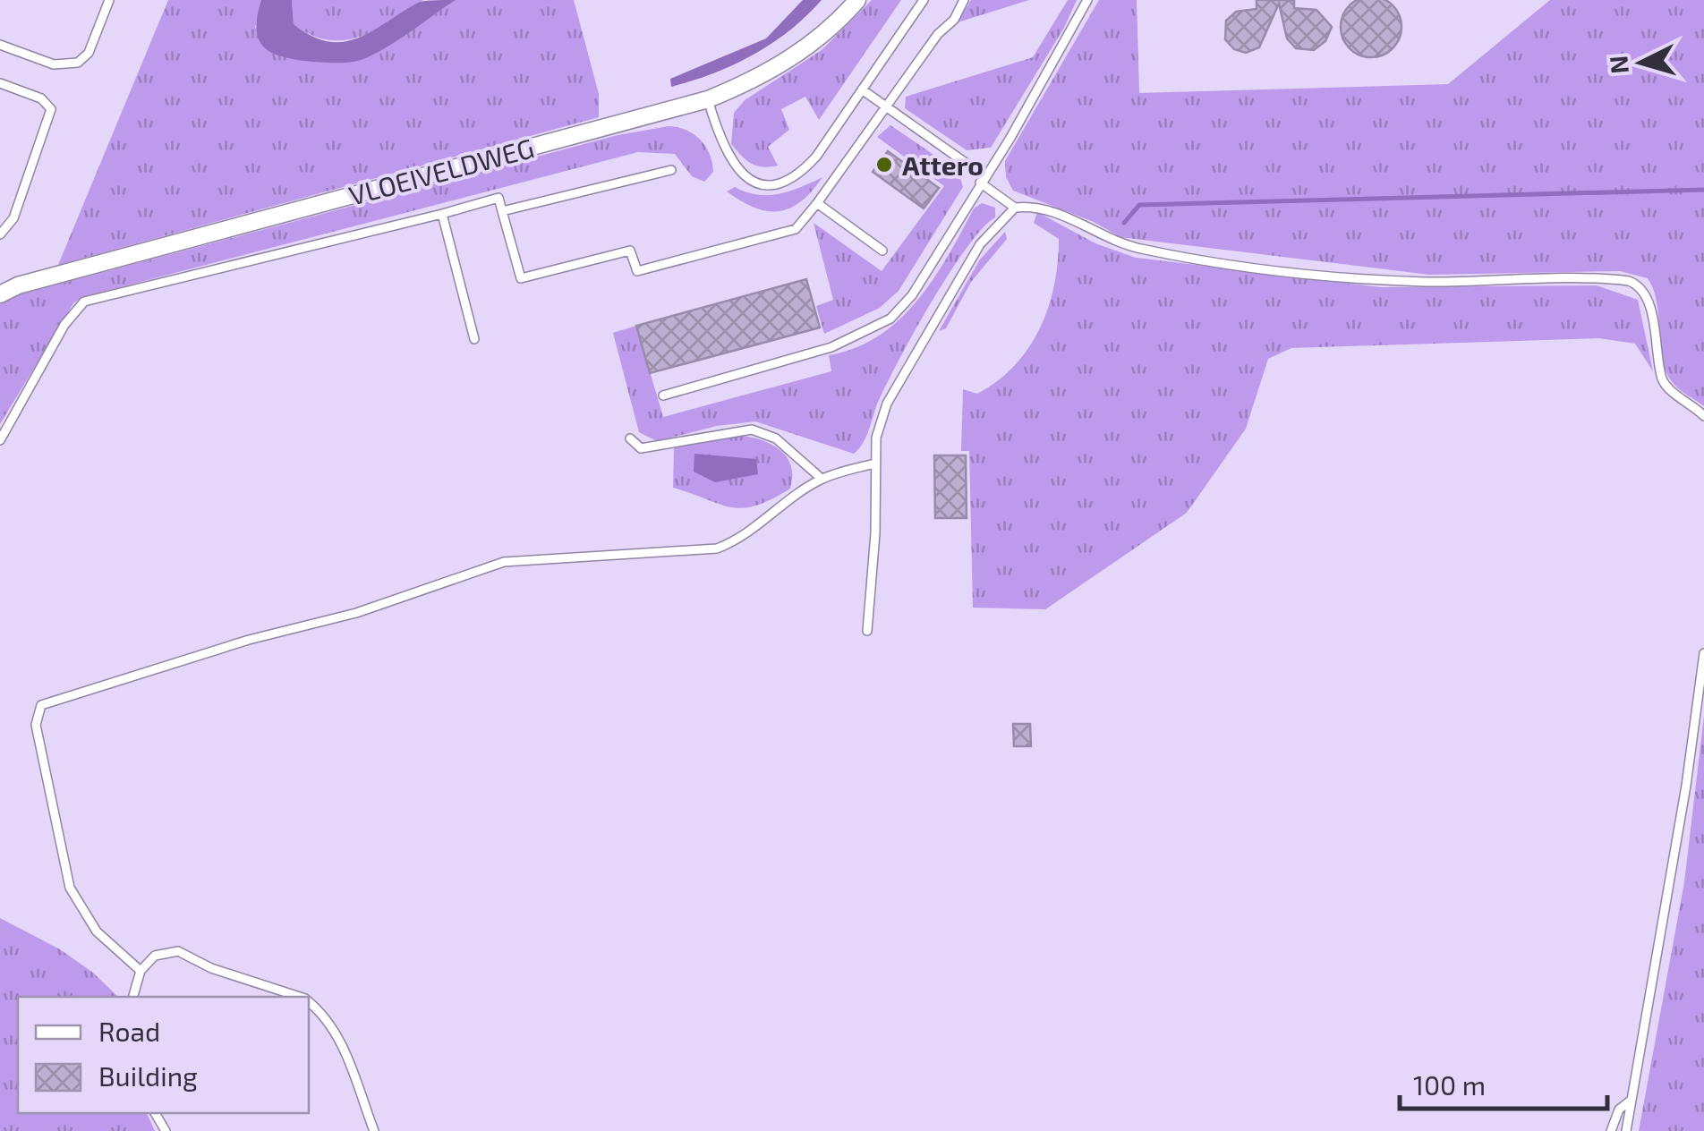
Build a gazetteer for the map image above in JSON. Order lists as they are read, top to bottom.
{
  "streets": {
    "street": ["VLOEIVELDWEG"]
  },
  "places": ["Attero"],
  "legend": ["Road", "Building"],
  "scale_bar": "100 m",
  "north": "left"
}
